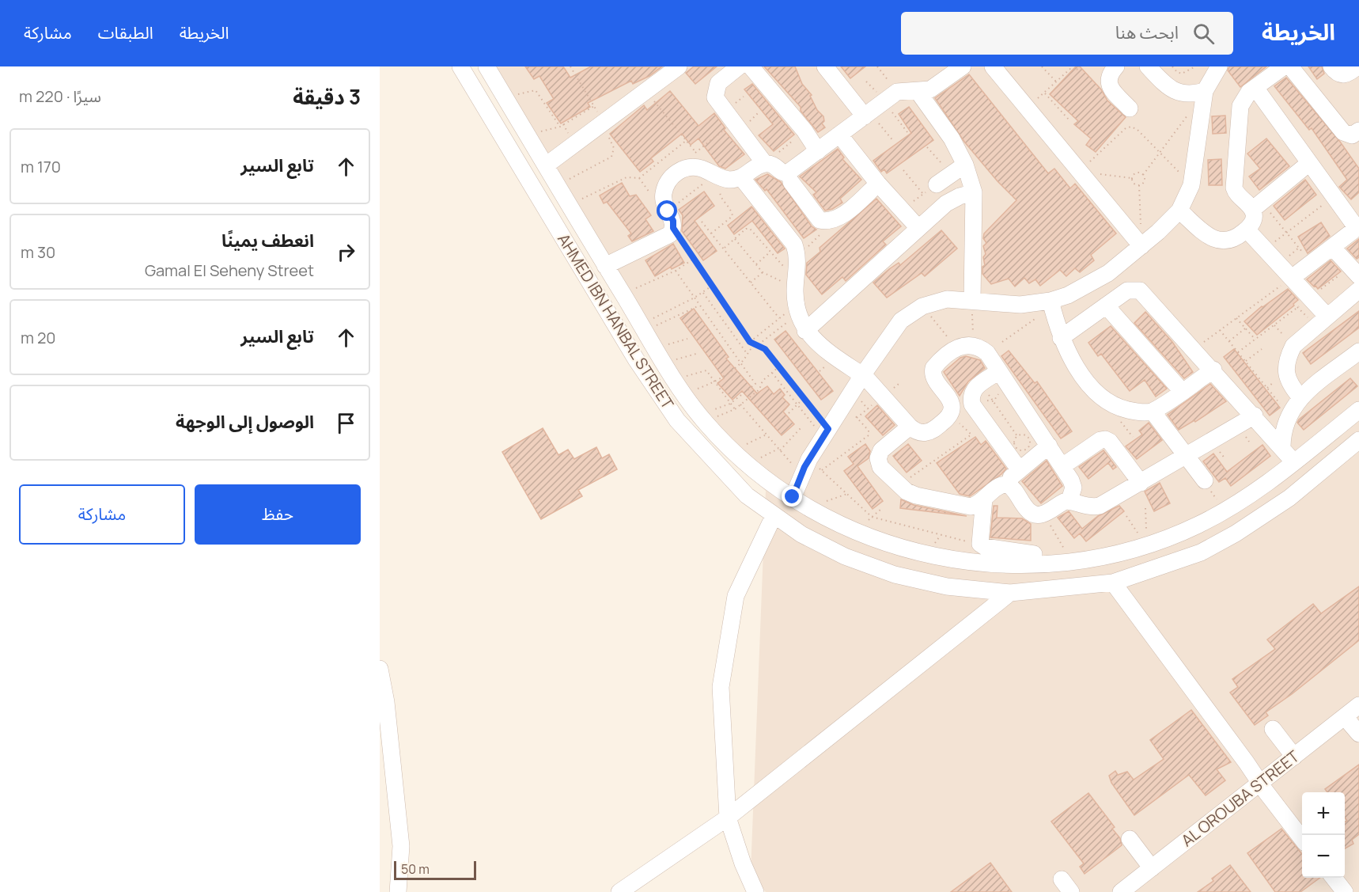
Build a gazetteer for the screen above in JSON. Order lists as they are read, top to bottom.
{
  "streets": {
    "street": ["AHMED IBN HANBAL STREET", "AL OROUBA STREET"]
  },
  "scale_bar": "50 m",
  "page": {
    "header": "الخريطة",
    "search": "ابحث هنا",
    "nav": ["الخريطة", "الطبقات", "مشاركة"],
    "heading": ["3 دقيقة", "سيرًا · 220 m"],
    "list": [
      ["تابع السير", "170 m"],
      ["انعطف يمينًا", "Gamal El Seheny Street", "30 m"],
      ["تابع السير", "20 m"],
      "الوصول إلى الوجهة"
    ],
    "buttons": ["حفظ", "مشاركة"],
    "map_buttons": ["+", "−"],
    "scale": "50 m"
  }
}
